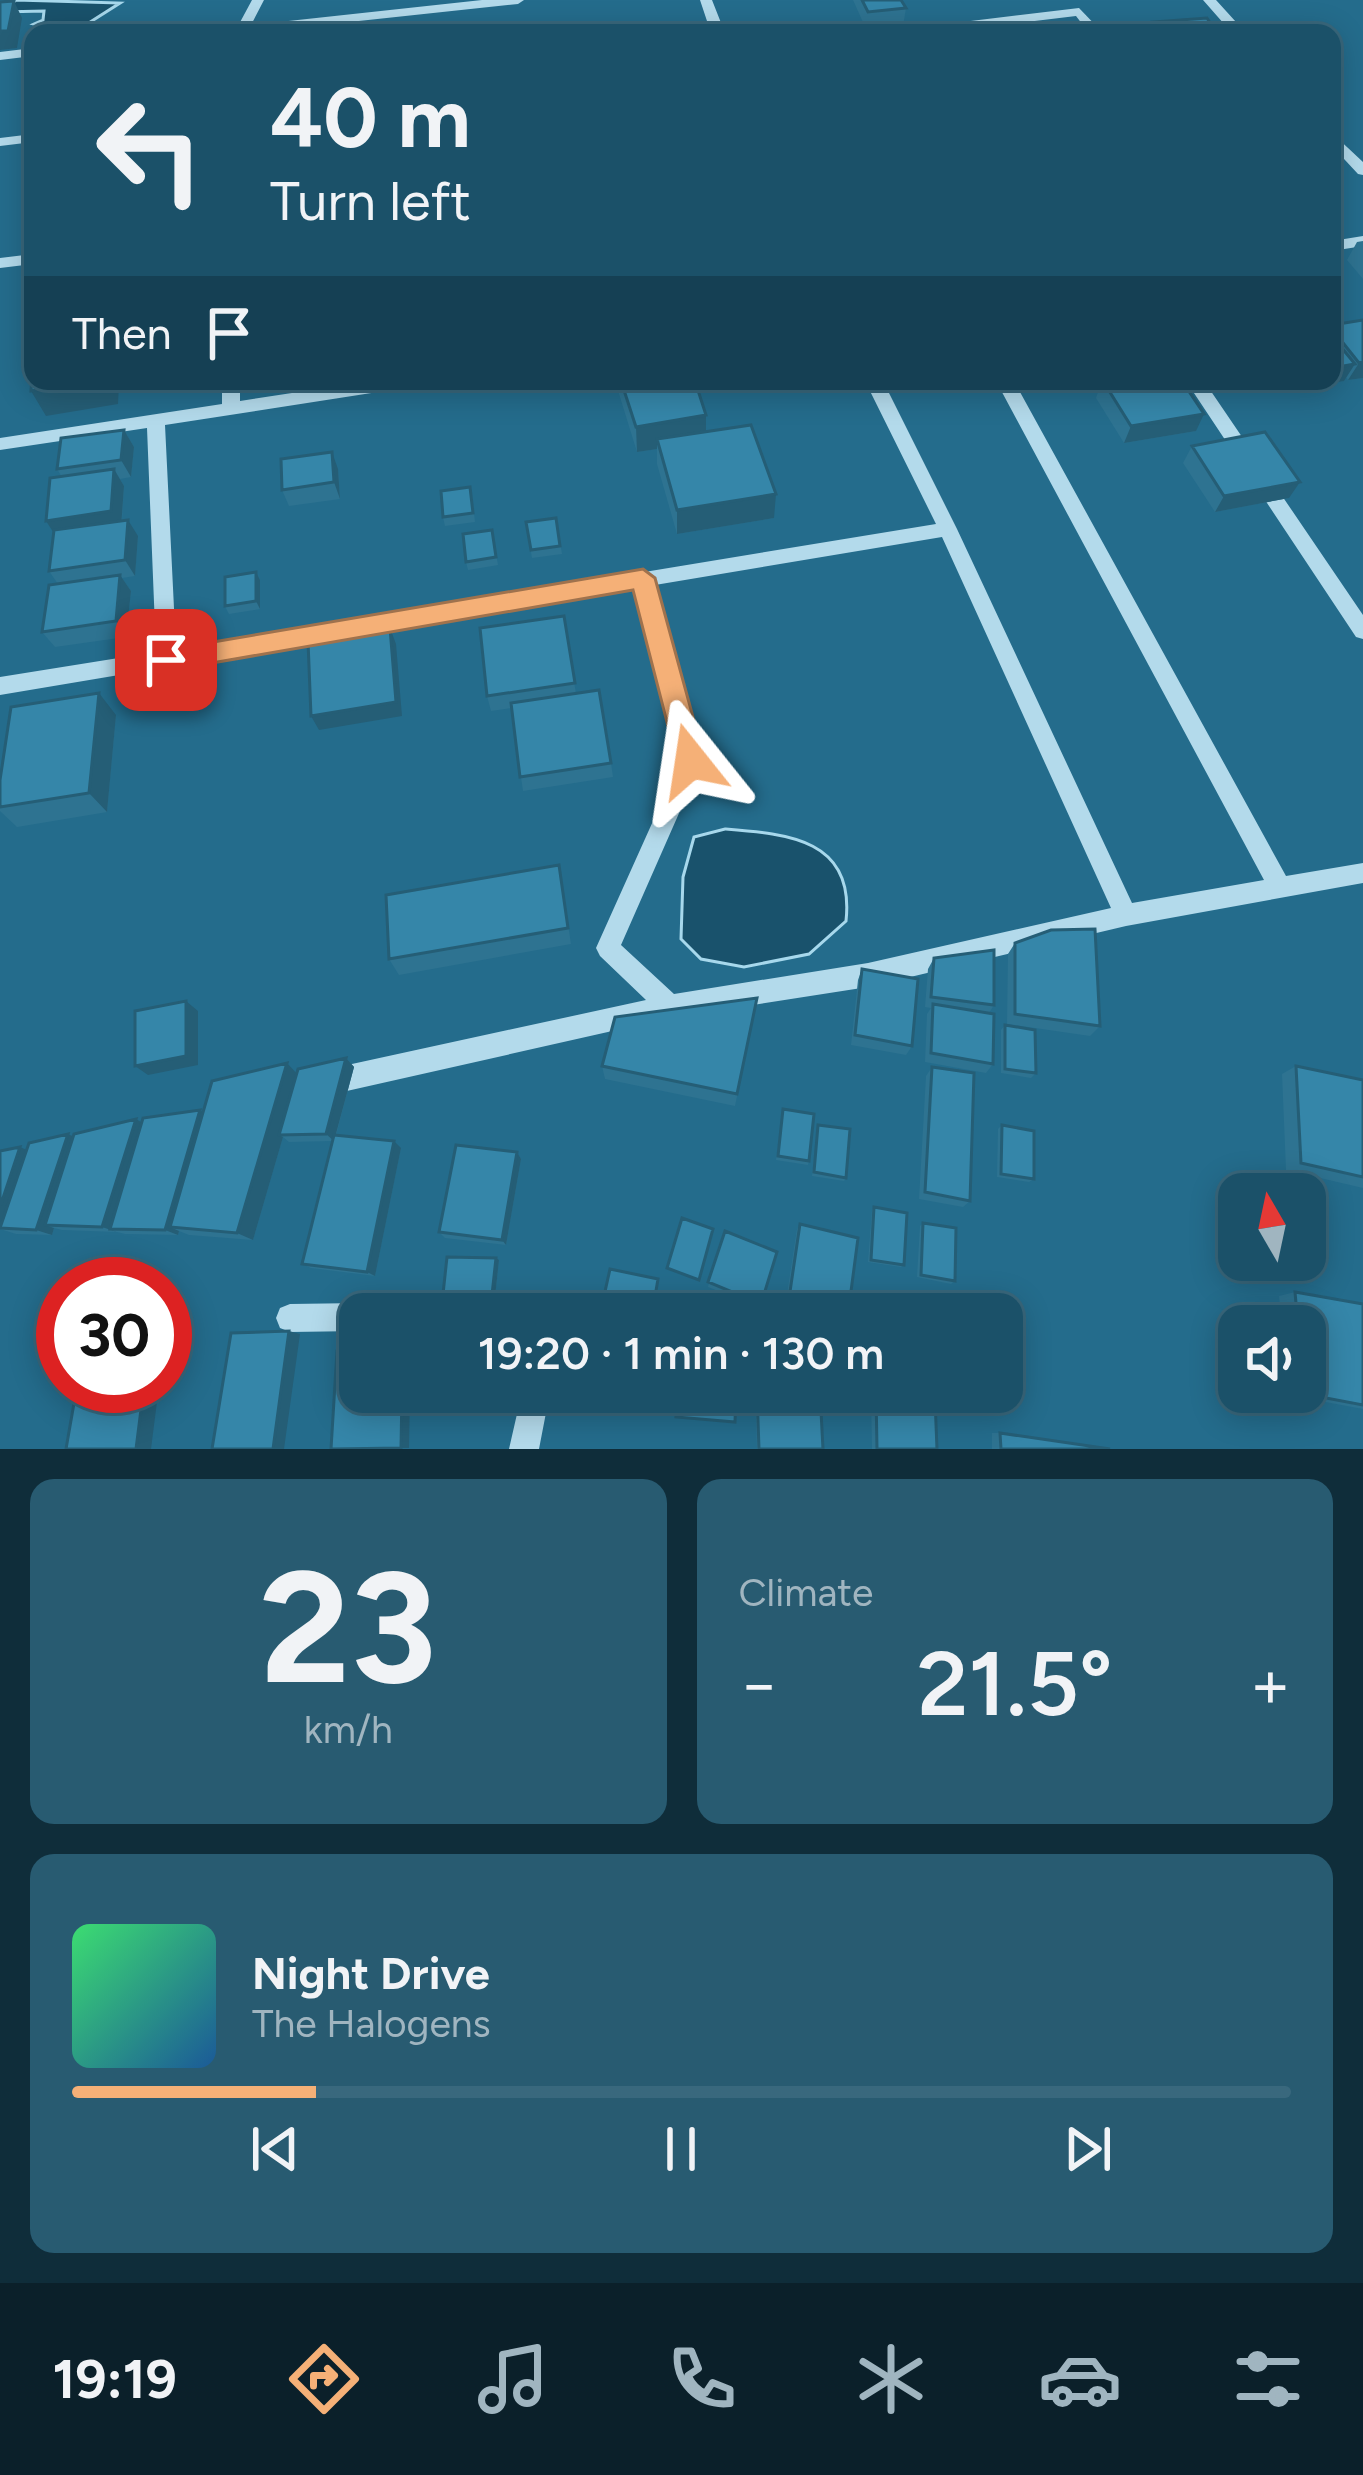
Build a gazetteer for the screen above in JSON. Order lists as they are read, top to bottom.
{
  "north": "top",
  "page": {
    "turn": ["40 m", "Turn left"],
    "then": "Then",
    "limit": "30",
    "trip": "19:20 · 1 min · 130 m",
    "tile": [
      ["23", "km/h"],
      "Climate"
    ],
    "heat": ["−", "21.5°", "+"],
    "song": ["Night Drive", "The Halogens"],
    "tabs": "19:19"
  }
}
